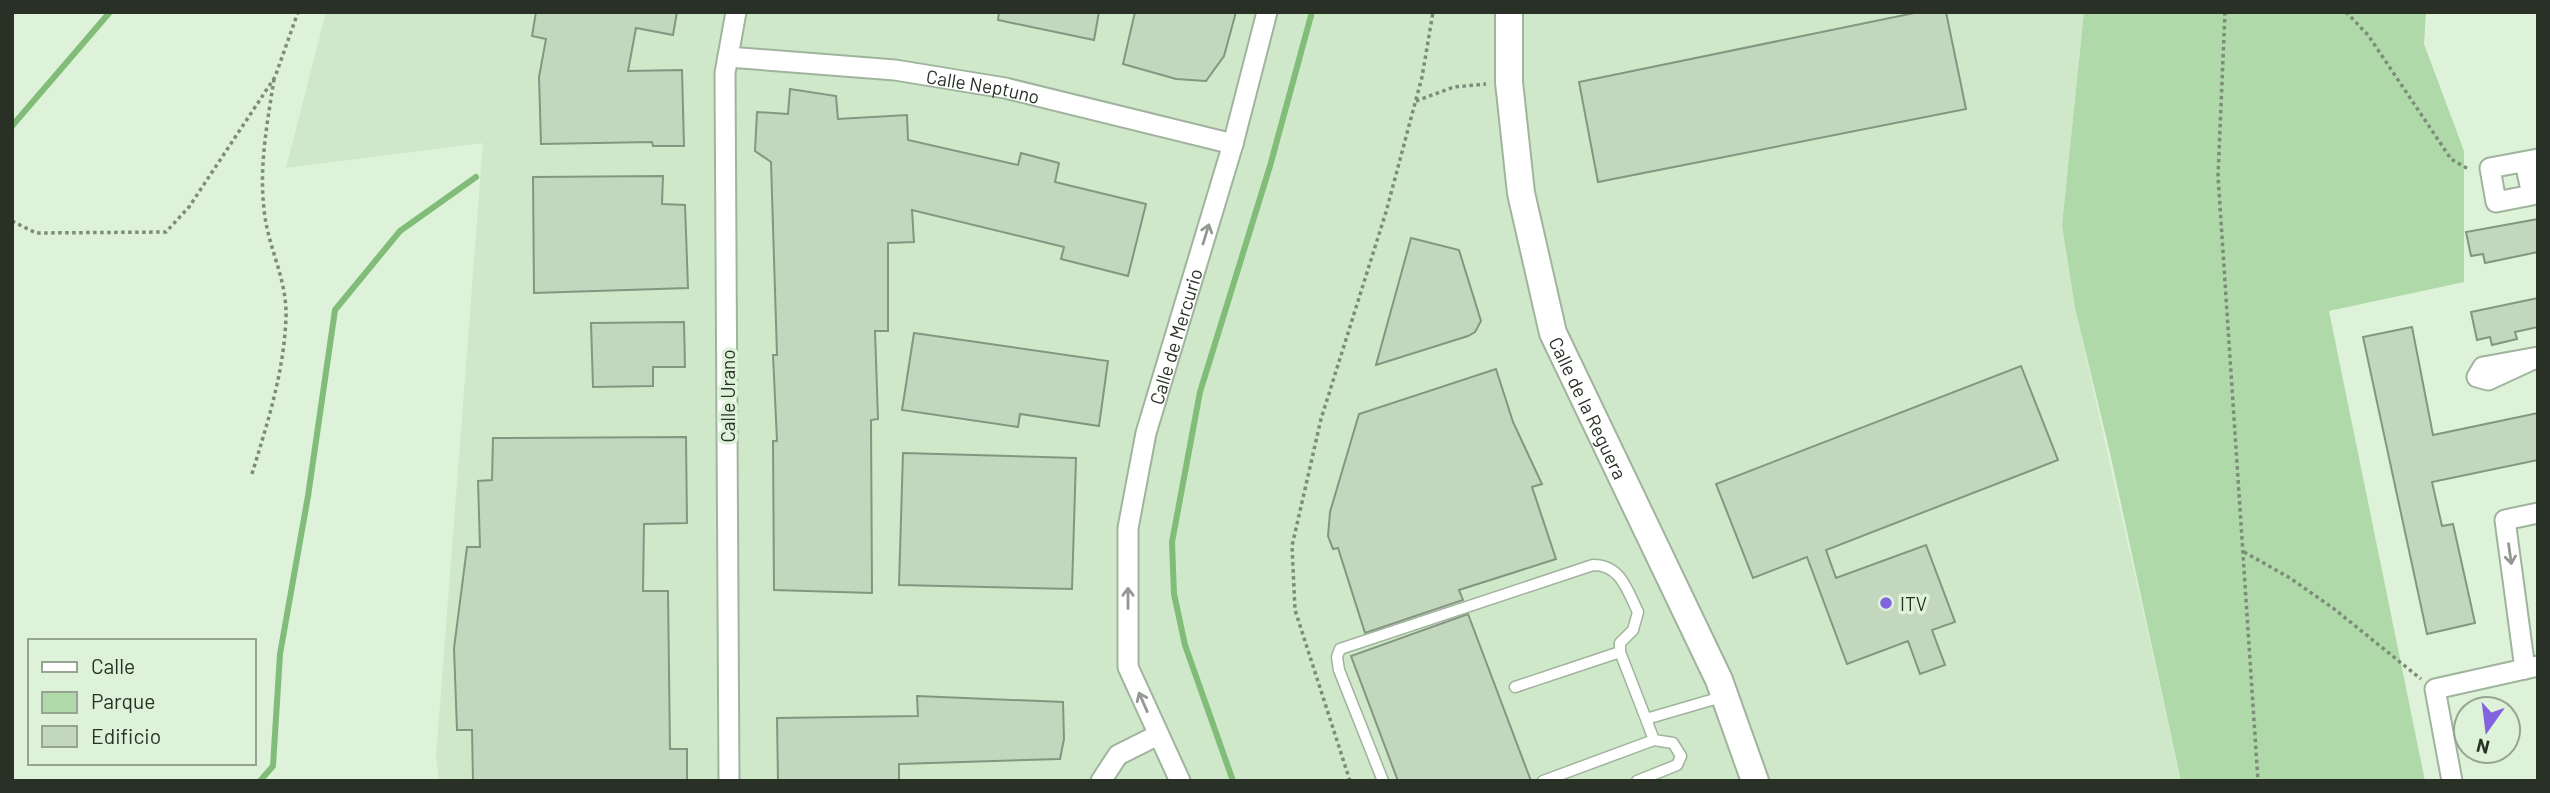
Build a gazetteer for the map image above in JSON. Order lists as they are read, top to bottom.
{
  "streets": {
    "street": [
      "Calle Neptuno",
      "Calle de Mercurio",
      "Calle Urano",
      "Calle de la Reguera"
    ]
  },
  "crossings": [
    ["Calle Neptuno", "Calle de Mercurio"],
    ["Calle Neptuno", "Calle Urano"]
  ],
  "one_way": ["Calle de Mercurio"],
  "places": ["ITV"],
  "legend": ["Calle", "Parque", "Edificio"],
  "north": "bottom"
}
